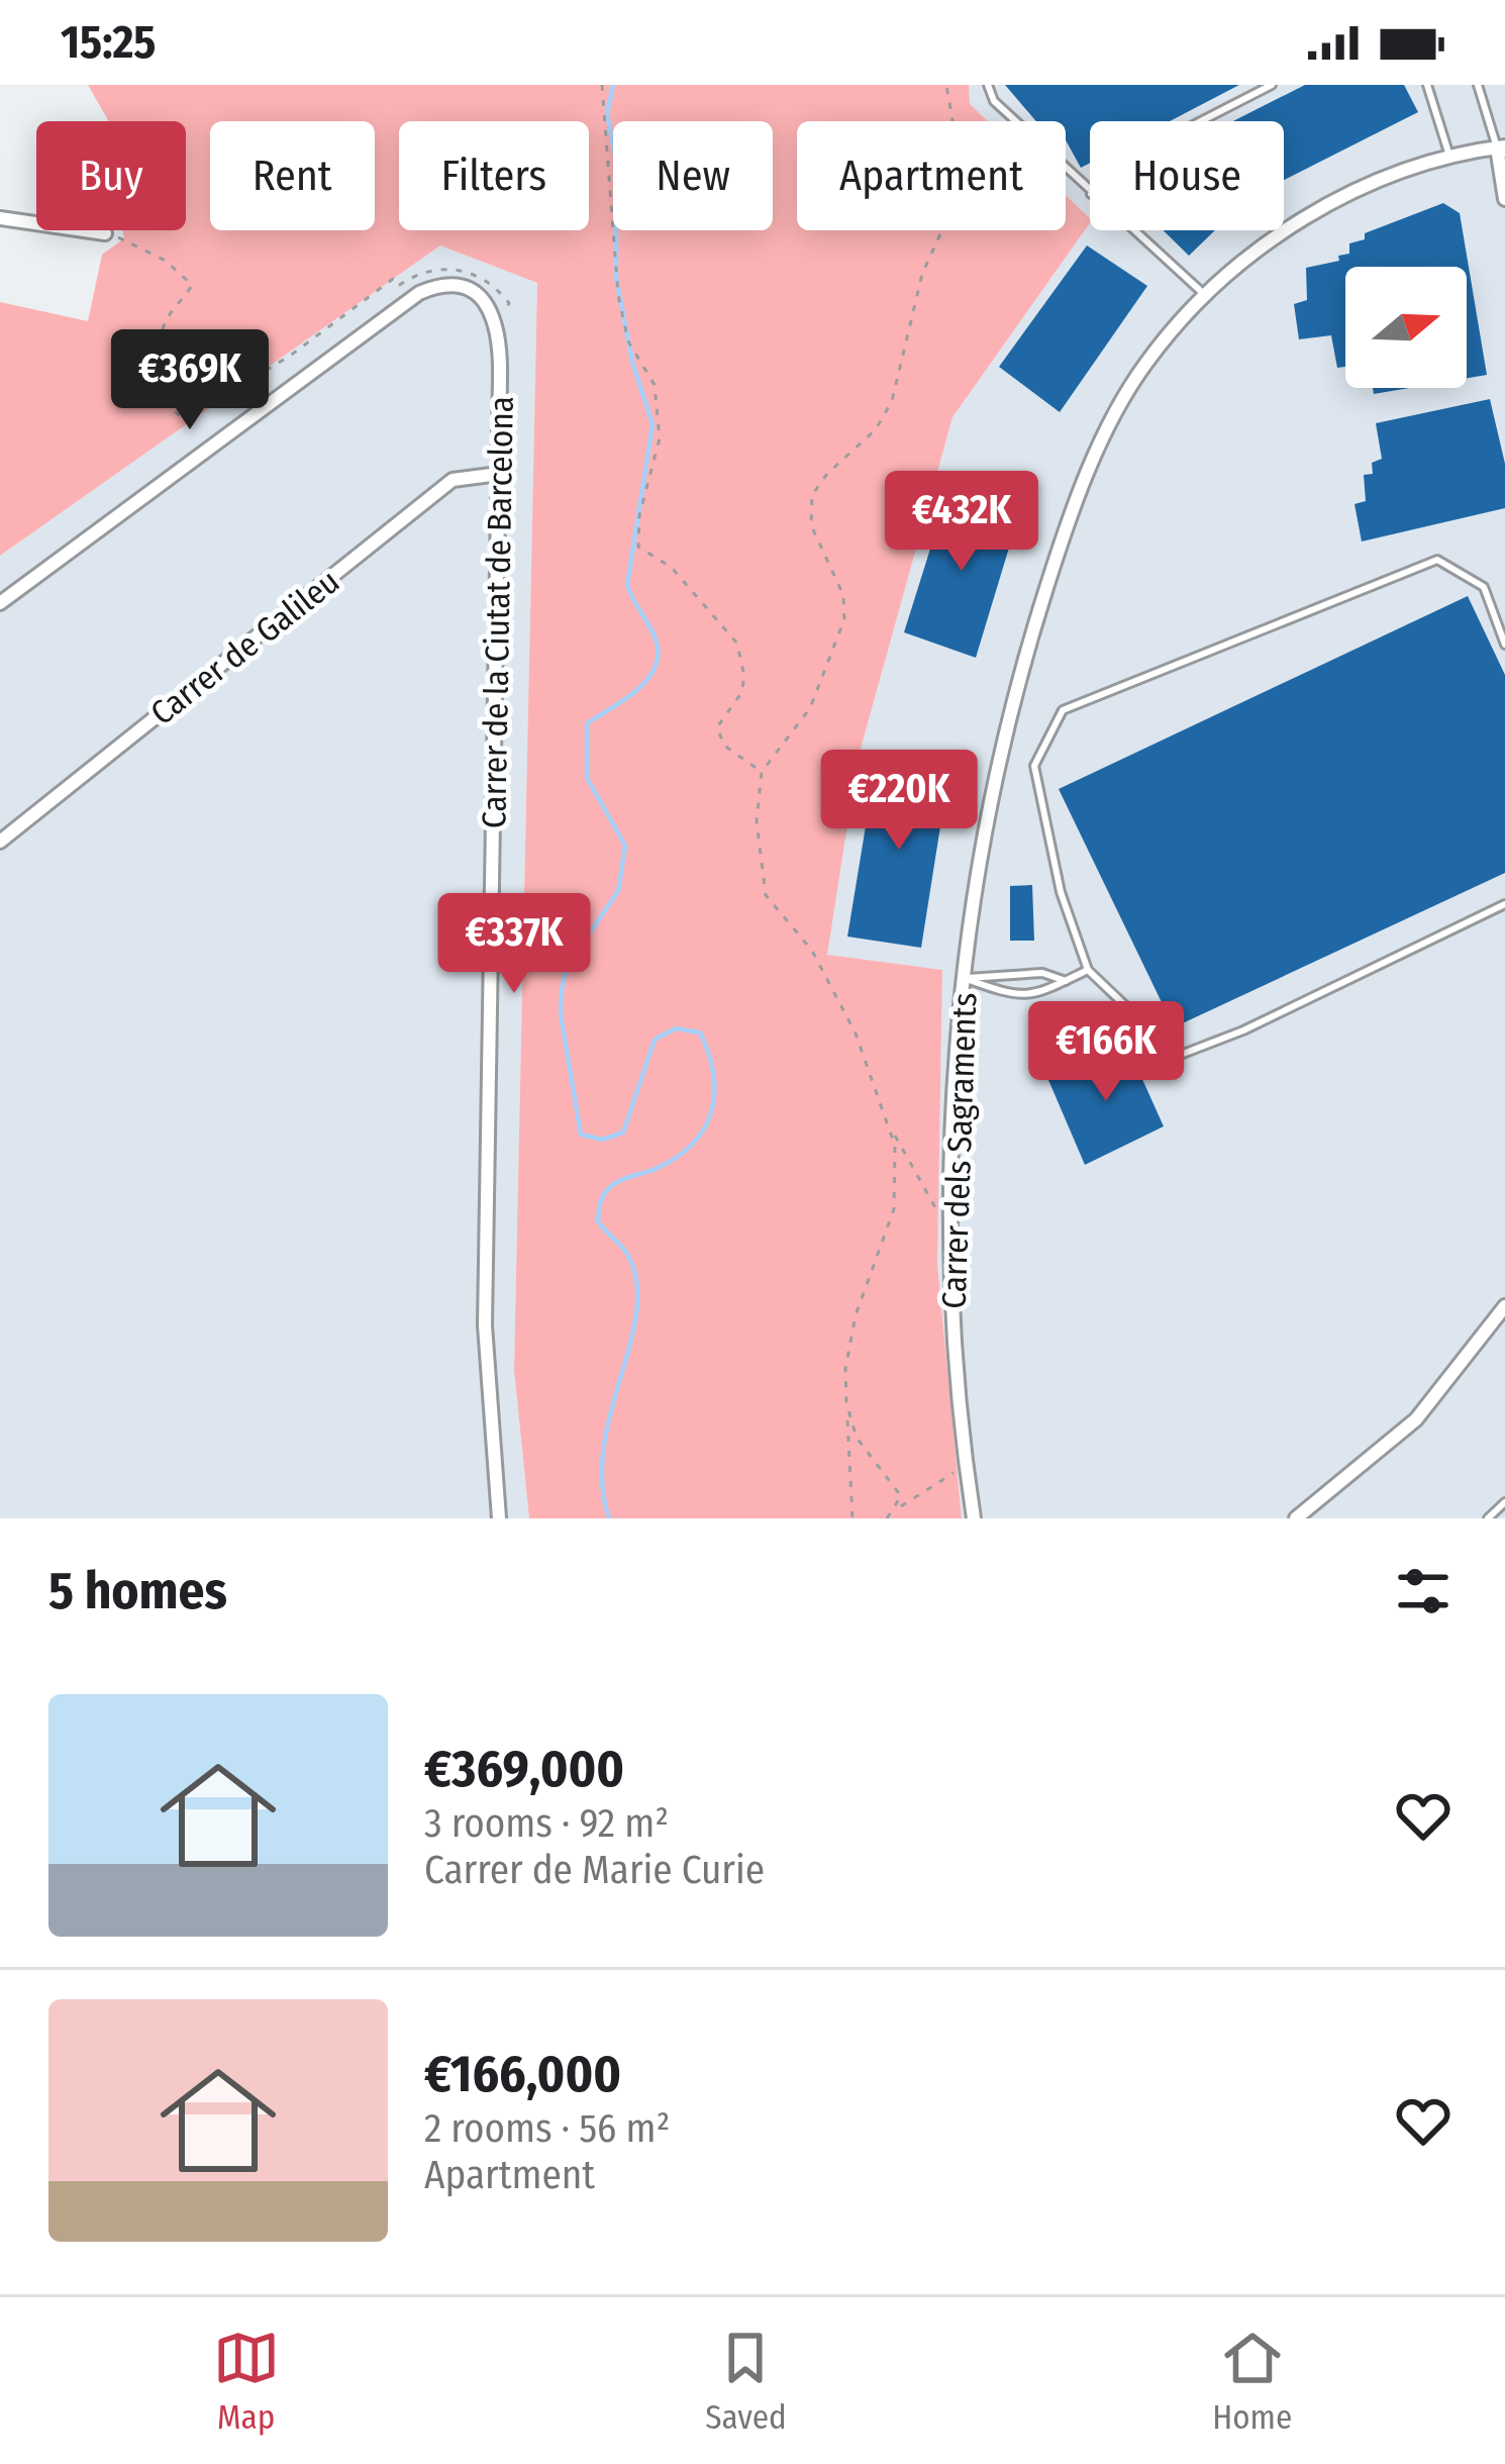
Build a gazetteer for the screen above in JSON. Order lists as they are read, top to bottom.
{
  "streets": {
    "street": ["Carrer de la Ciutat de Barcelona", "Carrer de Galileu", "Carrer dels Sagraments"]
  },
  "crossings": [
    ["Carrer de la Ciutat de Barcelona", "Carrer de Galileu"]
  ],
  "north": "right",
  "page": {
    "status": "15:25",
    "chip": [
      "Buy",
      "Rent",
      "Filters",
      "New",
      "Apartment",
      "House"
    ],
    "price": [
      "€369K",
      "€432K",
      "€220K",
      "€337K",
      "€166K"
    ],
    "heading": "5 homes",
    "list": [
      {
        "name": "€369,000",
        "note": "3 rooms · 92 m² · Carrer de Marie Curie"
      },
      {
        "name": "€166,000",
        "note": "2 rooms · 56 m² · Apartment"
      }
    ],
    "tabs": ["Map", "Saved", "Home"]
  }
}
